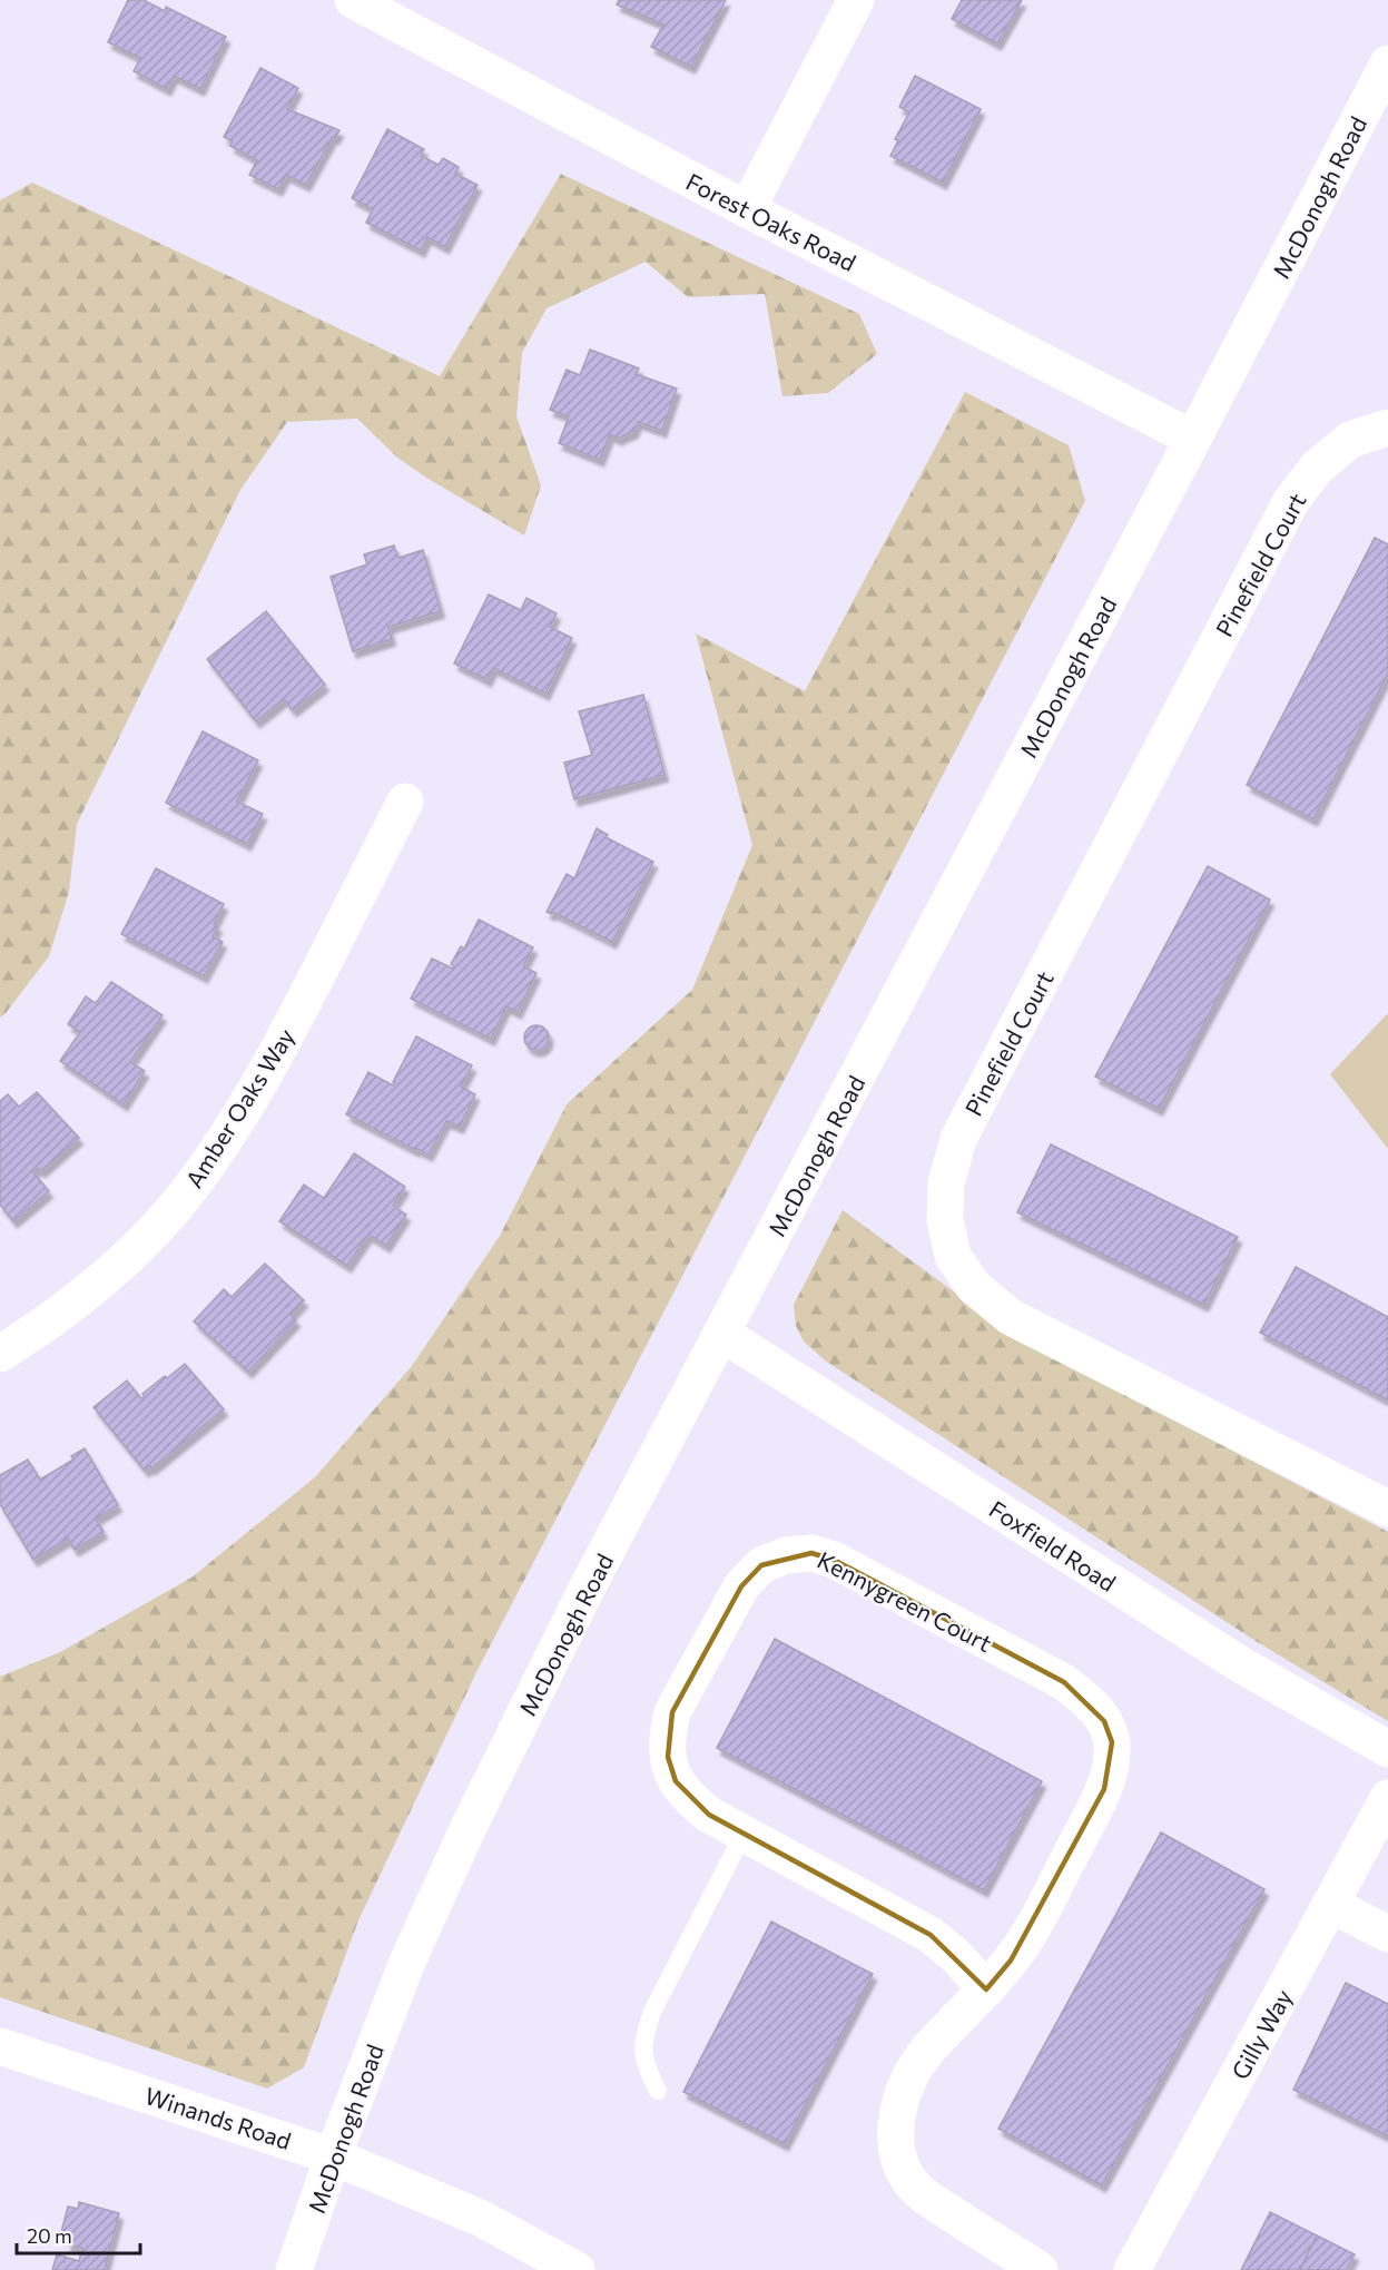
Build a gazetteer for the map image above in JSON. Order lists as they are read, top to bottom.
{
  "streets": {
    "street": [
      "McDonogh Road",
      "Forest Oaks Road",
      "Pinefield Court",
      "Amber Oaks Way",
      "Foxfield Road",
      "Kennygreen Court",
      "Gilly Way",
      "Winands Road"
    ]
  },
  "crossings": [
    ["McDonogh Road", "Forest Oaks Road"],
    ["McDonogh Road", "Foxfield Road"],
    ["McDonogh Road", "Winands Road"]
  ],
  "scale_bar": "20 m"
}
